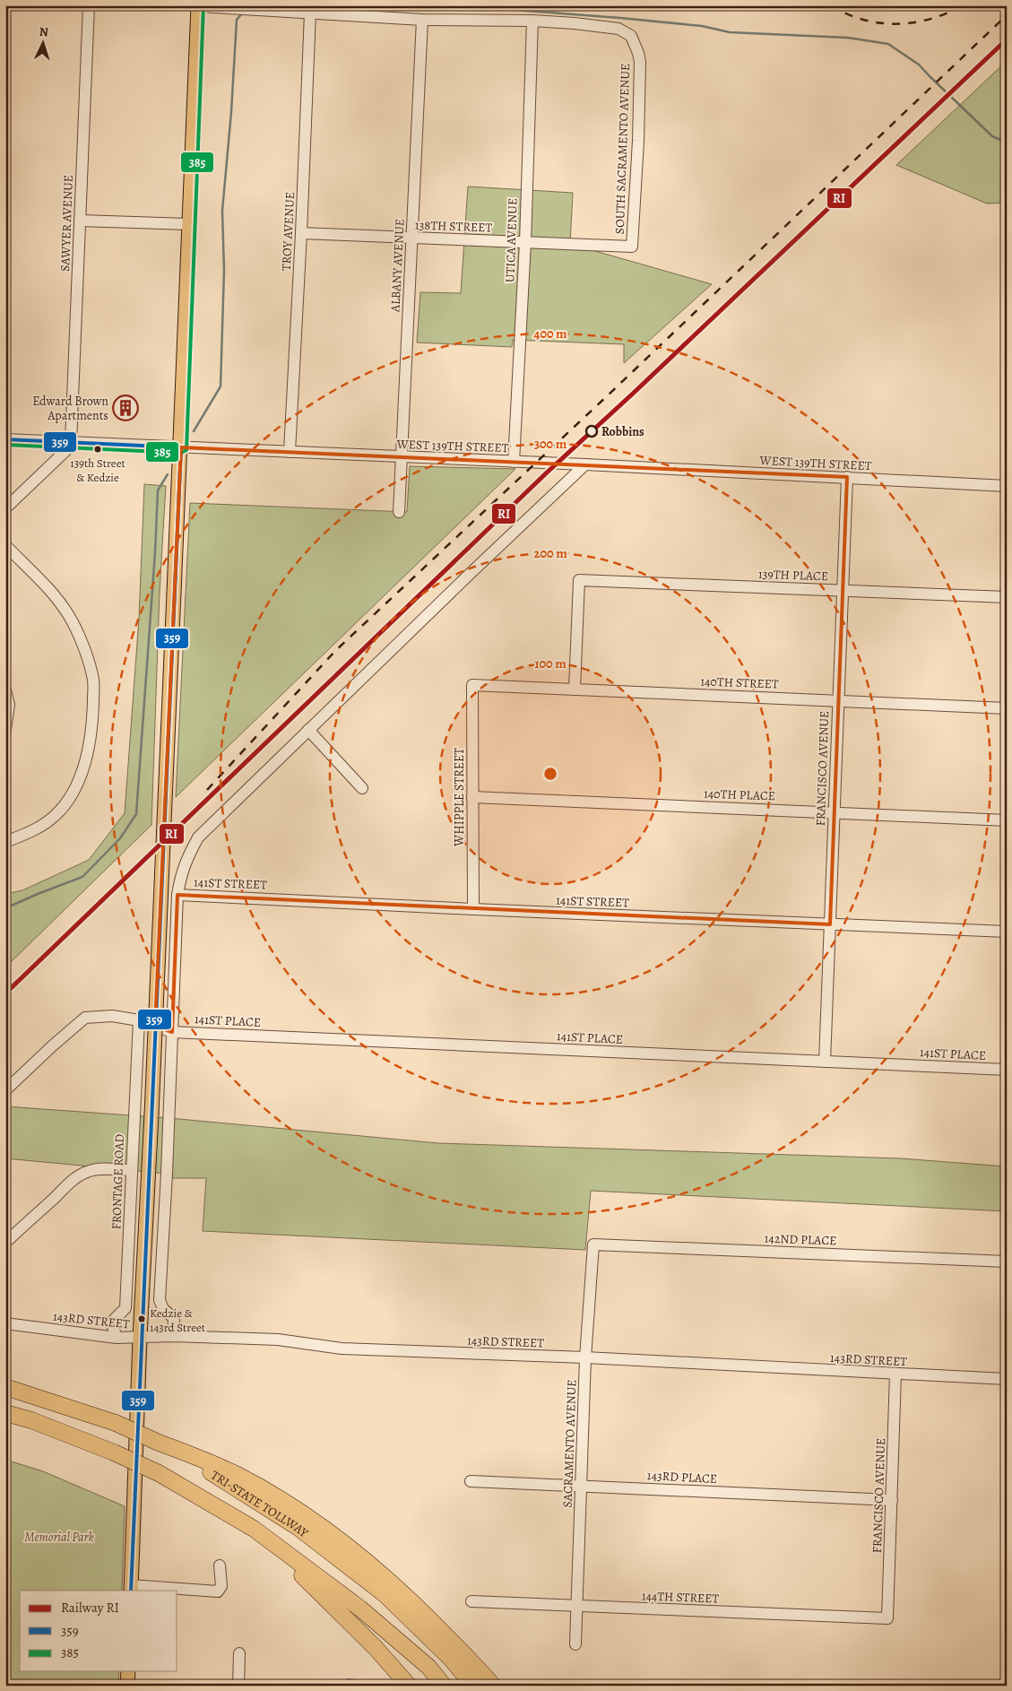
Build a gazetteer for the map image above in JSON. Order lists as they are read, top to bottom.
{
  "streets": {
    "highway": ["TRI-STATE TOLLWAY"],
    "street": [
      "SOUTH SACRAMENTO AVENUE",
      "SAWYER AVENUE",
      "138TH STREET",
      "TROY AVENUE",
      "UTICA AVENUE",
      "ALBANY AVENUE",
      "WEST 139TH STREET",
      "139TH PLACE",
      "140TH STREET",
      "FRANCISCO AVENUE",
      "140TH PLACE",
      "WHIPPLE STREET",
      "141ST STREET",
      "141ST PLACE",
      "FRONTAGE ROAD",
      "142ND PLACE",
      "143RD STREET",
      "SACRAMENTO AVENUE",
      "143RD PLACE",
      "144TH STREET"
    ]
  },
  "crossings": [
    ["SOUTH SACRAMENTO AVENUE", "138TH STREET"],
    ["SOUTH SACRAMENTO AVENUE", "UTICA AVENUE"],
    ["SAWYER AVENUE", "WEST 139TH STREET"],
    ["138TH STREET", "TROY AVENUE"],
    ["138TH STREET", "UTICA AVENUE"],
    ["138TH STREET", "ALBANY AVENUE"],
    ["TROY AVENUE", "WEST 139TH STREET"],
    ["UTICA AVENUE", "WEST 139TH STREET"],
    ["ALBANY AVENUE", "WEST 139TH STREET"],
    ["WEST 139TH STREET", "FRANCISCO AVENUE"],
    ["139TH PLACE", "140TH STREET"],
    ["139TH PLACE", "FRANCISCO AVENUE"],
    ["140TH STREET", "FRANCISCO AVENUE"],
    ["140TH STREET", "WHIPPLE STREET"],
    ["FRANCISCO AVENUE", "140TH PLACE"],
    ["FRANCISCO AVENUE", "141ST STREET"],
    ["FRANCISCO AVENUE", "141ST PLACE"],
    ["FRANCISCO AVENUE", "143RD STREET"],
    ["FRANCISCO AVENUE", "143RD PLACE"],
    ["FRANCISCO AVENUE", "144TH STREET"],
    ["140TH PLACE", "WHIPPLE STREET"],
    ["WHIPPLE STREET", "141ST STREET"],
    ["141ST PLACE", "FRONTAGE ROAD"],
    ["FRONTAGE ROAD", "143RD STREET"],
    ["142ND PLACE", "SACRAMENTO AVENUE"],
    ["143RD STREET", "SACRAMENTO AVENUE"],
    ["SACRAMENTO AVENUE", "143RD PLACE"],
    ["SACRAMENTO AVENUE", "144TH STREET"]
  ],
  "parks": ["Memorial Park"],
  "places": {
    "building": ["Edward Brown Apartments"],
    "other": ["Robbins", "139th Street & Kedzie", "Kedzie & 143rd Street"]
  },
  "lines": ["transit line 385", "rail line RI", "transit line 359"],
  "legend": ["Railway RI", "359", "385"],
  "north": "top",
  "rings": [
    "400 m",
    "300 m",
    "200 m",
    "100 m"
  ]
}
